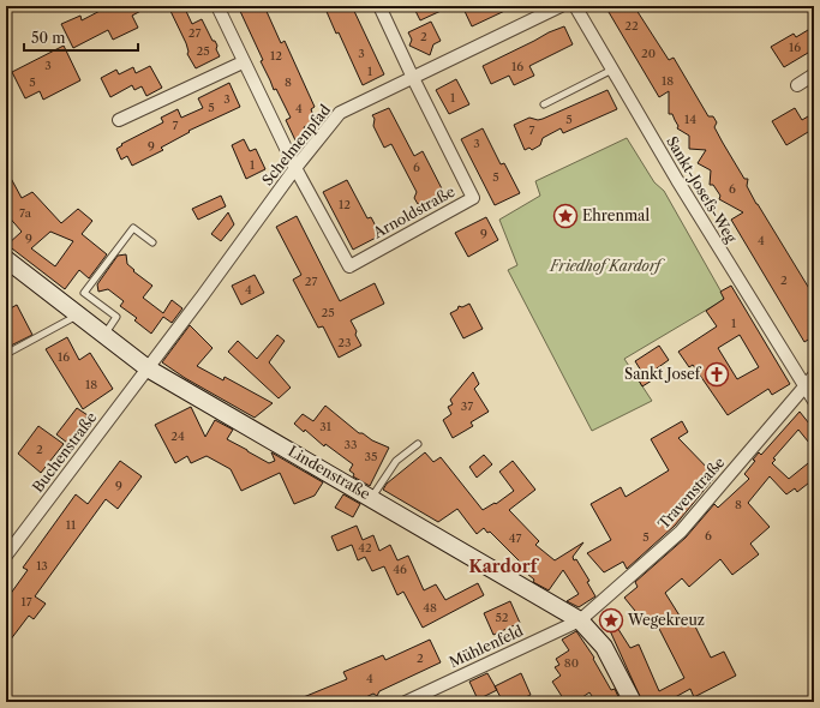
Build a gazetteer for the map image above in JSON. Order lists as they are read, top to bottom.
{
  "streets": {
    "street": [
      "Schelmenpfad",
      "Sankt-Josefs-Weg",
      "Arnoldstraße",
      "Buchenstraße",
      "Lindenstraße",
      "Travenstraße",
      "Mühlenfeld"
    ]
  },
  "crossings": [
    ["Schelmenpfad", "Arnoldstraße"],
    ["Schelmenpfad", "Buchenstraße"],
    ["Schelmenpfad", "Lindenstraße"],
    ["Sankt-Josefs-Weg", "Travenstraße"],
    ["Buchenstraße", "Lindenstraße"],
    ["Lindenstraße", "Travenstraße"],
    ["Lindenstraße", "Mühlenfeld"],
    ["Travenstraße", "Mühlenfeld"]
  ],
  "districts": ["Kardorf"],
  "parks": ["Friedhof Kardorf"],
  "places": {
    "place": ["Ehrenmal", "Wegekreuz"],
    "church": ["Sankt Josef"]
  },
  "house_numbers": [
    "22",
    "27",
    "2",
    "16",
    "25",
    "3",
    "20",
    "12",
    "3",
    "16",
    "1",
    "18",
    "5",
    "8",
    "1",
    "3",
    "5",
    "4",
    "5",
    "14",
    "7",
    "7",
    "3",
    "9",
    "1",
    "6",
    "5",
    "6",
    "12",
    "7a",
    "9",
    "9",
    "4",
    "2",
    "27",
    "4",
    "25",
    "1",
    "23",
    "16",
    "18",
    "37",
    "31",
    "24",
    "33",
    "2",
    "35",
    "9",
    "8",
    "11",
    "6",
    "5",
    "47",
    "42",
    "13",
    "46",
    "17",
    "48",
    "52",
    "2",
    "80",
    "4"
  ],
  "scale_bar": "50 m"
}
